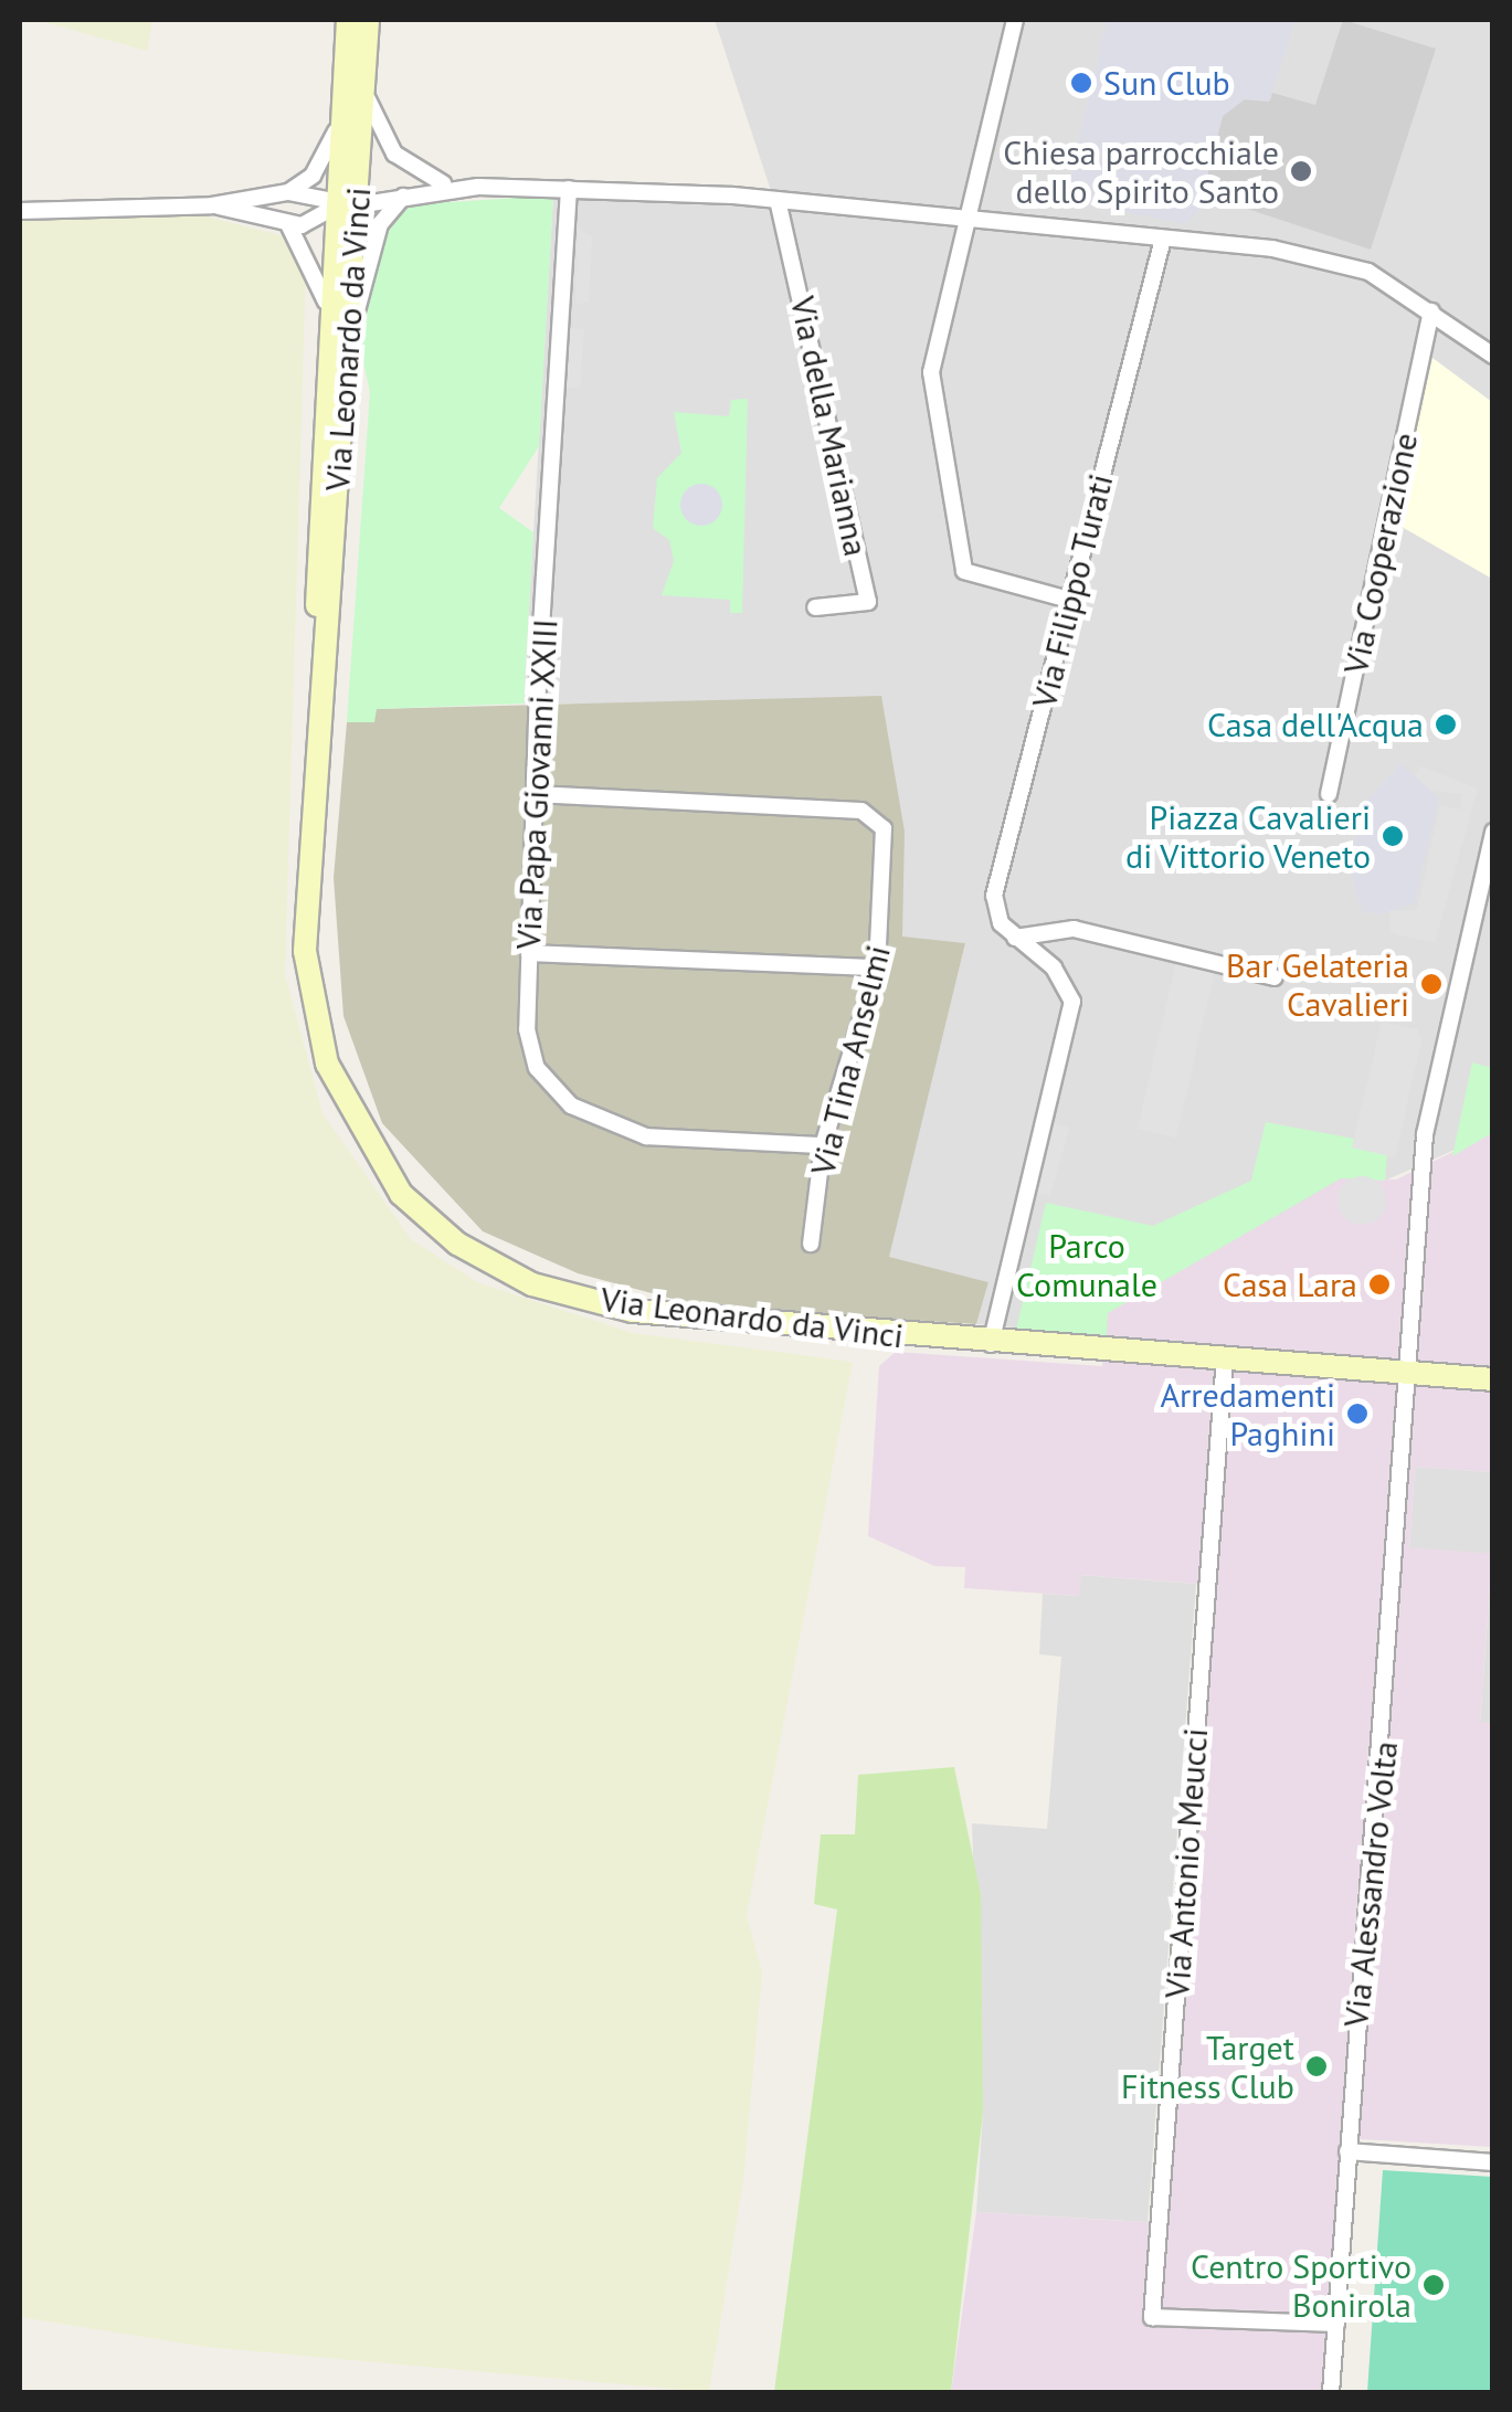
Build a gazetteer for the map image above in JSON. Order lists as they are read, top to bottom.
{
  "streets": {
    "main road": ["Via Leonardo da Vinci"],
    "street": [
      "Via della Marianna",
      "Via Cooperazione",
      "Via Filippo Turati",
      "Via Papa Giovanni XXIII",
      "Via Tina Anselmi",
      "Via Antonio Meucci",
      "Via Alessandro Volta"
    ]
  },
  "crossings": [
    ["Via Leonardo da Vinci", "Via Filippo Turati"],
    ["Via Leonardo da Vinci", "Via Antonio Meucci"],
    ["Via Leonardo da Vinci", "Via Alessandro Volta"],
    ["Via Papa Giovanni XXIII", "Via Tina Anselmi"],
    ["Via Antonio Meucci", "Via Alessandro Volta"]
  ],
  "parks": ["Parco Comunale"],
  "places": [
    "Sun Club",
    "Chiesa parrocchiale dello Spirito Santo",
    "Casa dell'Acqua",
    "Piazza Cavalieri di Vittorio Veneto",
    "Bar Gelateria Cavalieri",
    "Casa Lara",
    "Arredamenti Paghini",
    "Target Fitness Club",
    "Centro Sportivo Bonirola"
  ]
}
